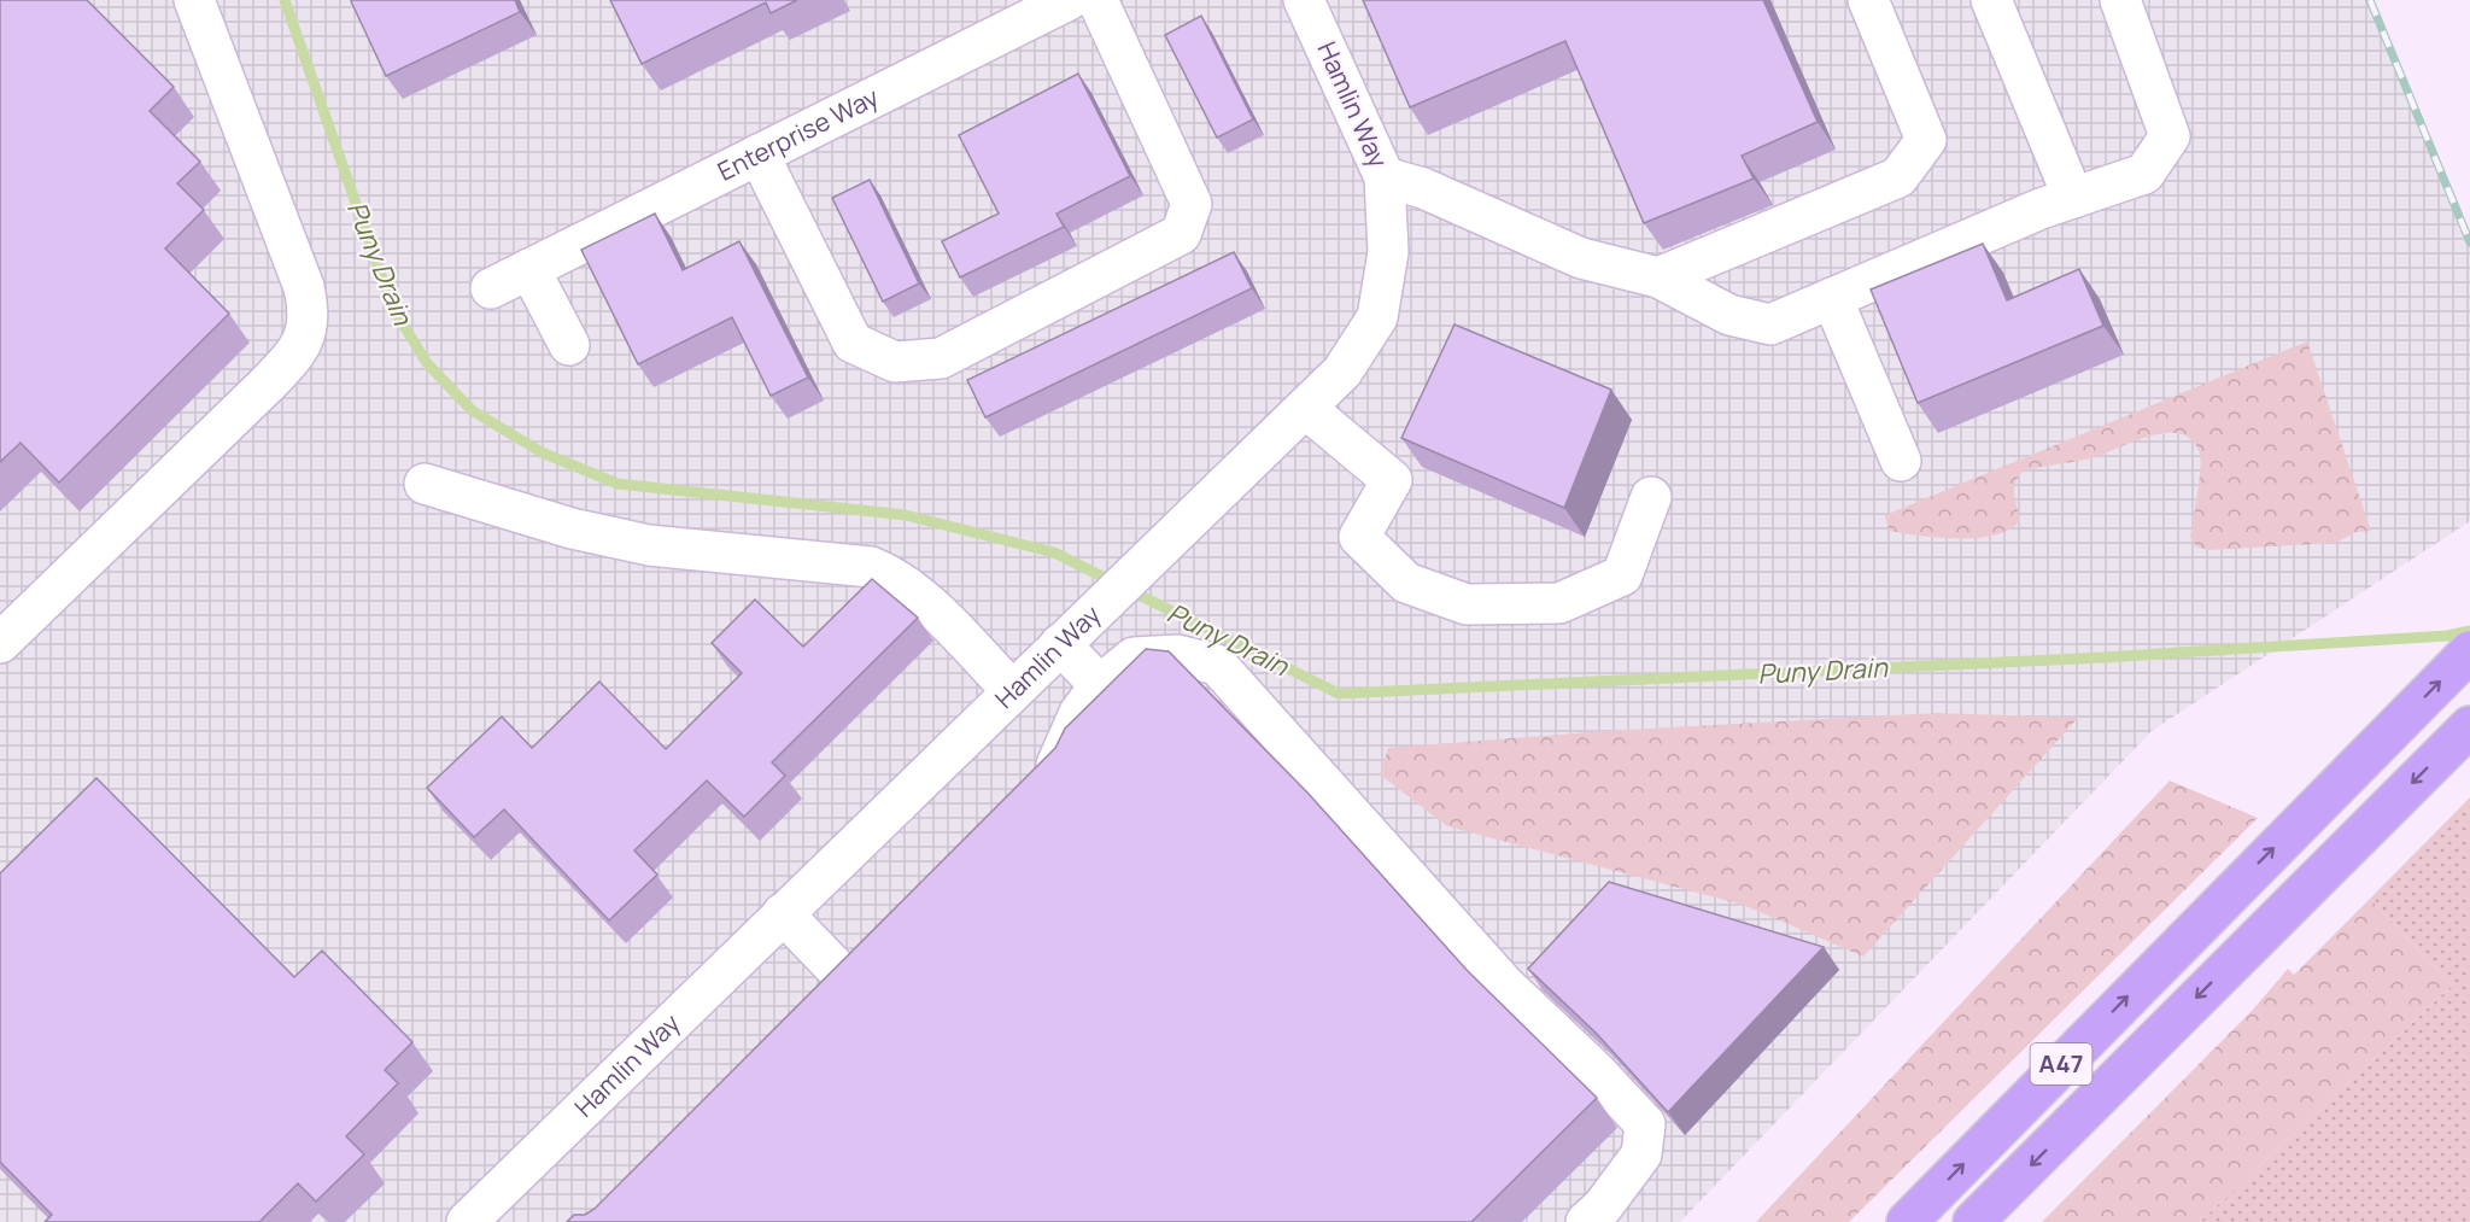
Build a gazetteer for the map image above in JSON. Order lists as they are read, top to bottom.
{
  "streets": {
    "highway": ["A47"],
    "street": ["Hamlin Way", "Enterprise Way"]
  },
  "water": ["Puny Drain"]
}
